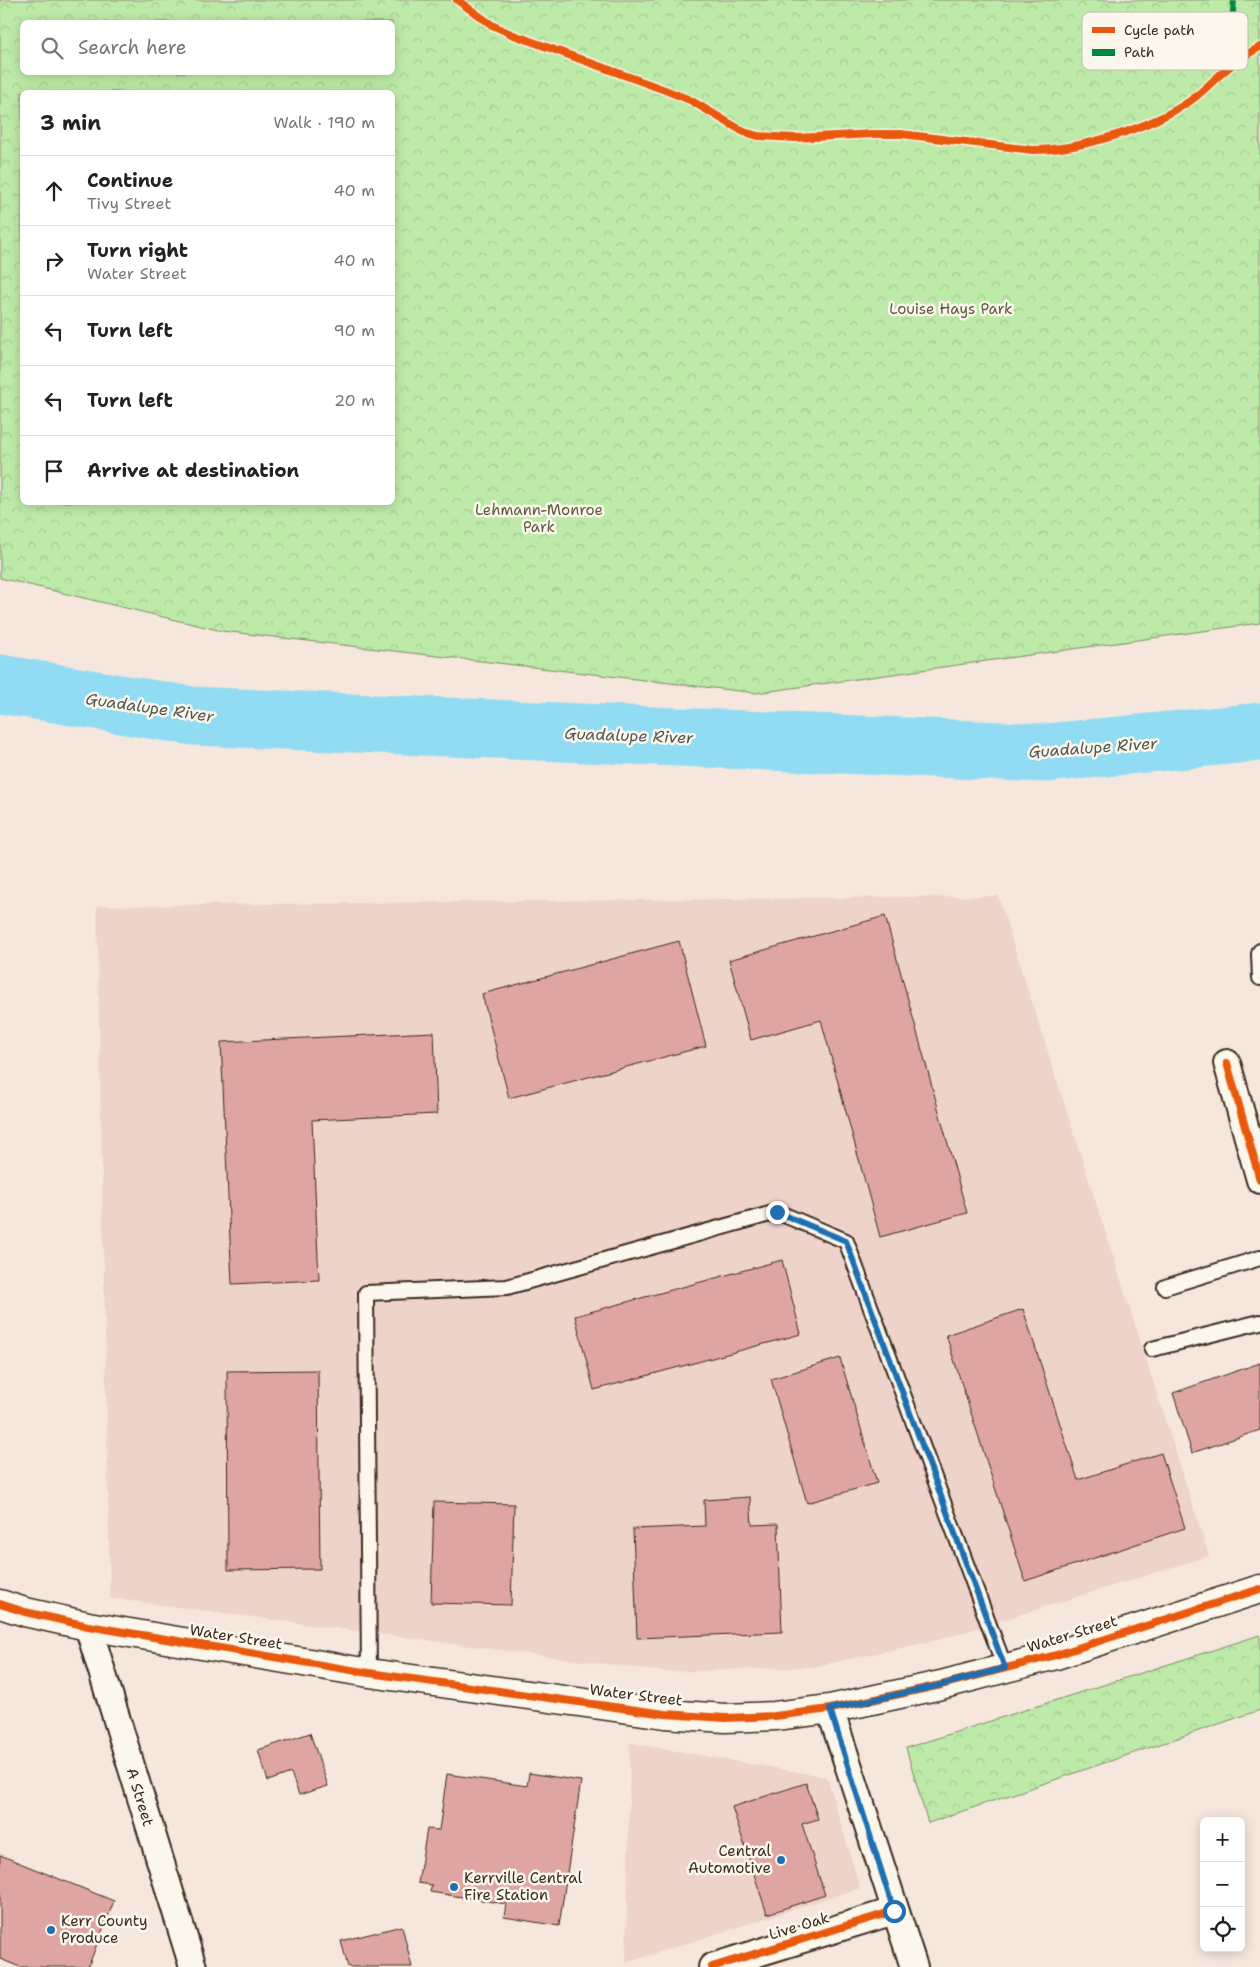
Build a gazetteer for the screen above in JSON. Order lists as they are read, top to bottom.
{
  "streets": {
    "street": ["Water Street", "A Street", "Live Oak"]
  },
  "crossings": [
    ["Water Street", "A Street"]
  ],
  "water": ["Guadalupe River"],
  "parks": ["Louise Hays Park", "Lehmann-Monroe Park"],
  "places": ["Central Automotive", "Kerrville Central Fire Station", "Kerr County Produce"],
  "legend": ["Cycle path", "Path"],
  "page": {
    "search": "Search here",
    "heading": ["3 min", "Walk · 190 m"],
    "list": [
      ["Continue", "Tivy Street", "40 m"],
      ["Turn right", "Water Street", "40 m"],
      ["Turn left", "90 m"],
      ["Turn left", "20 m"],
      "Arrive at destination"
    ],
    "map_buttons": ["+", "−"]
  }
}
